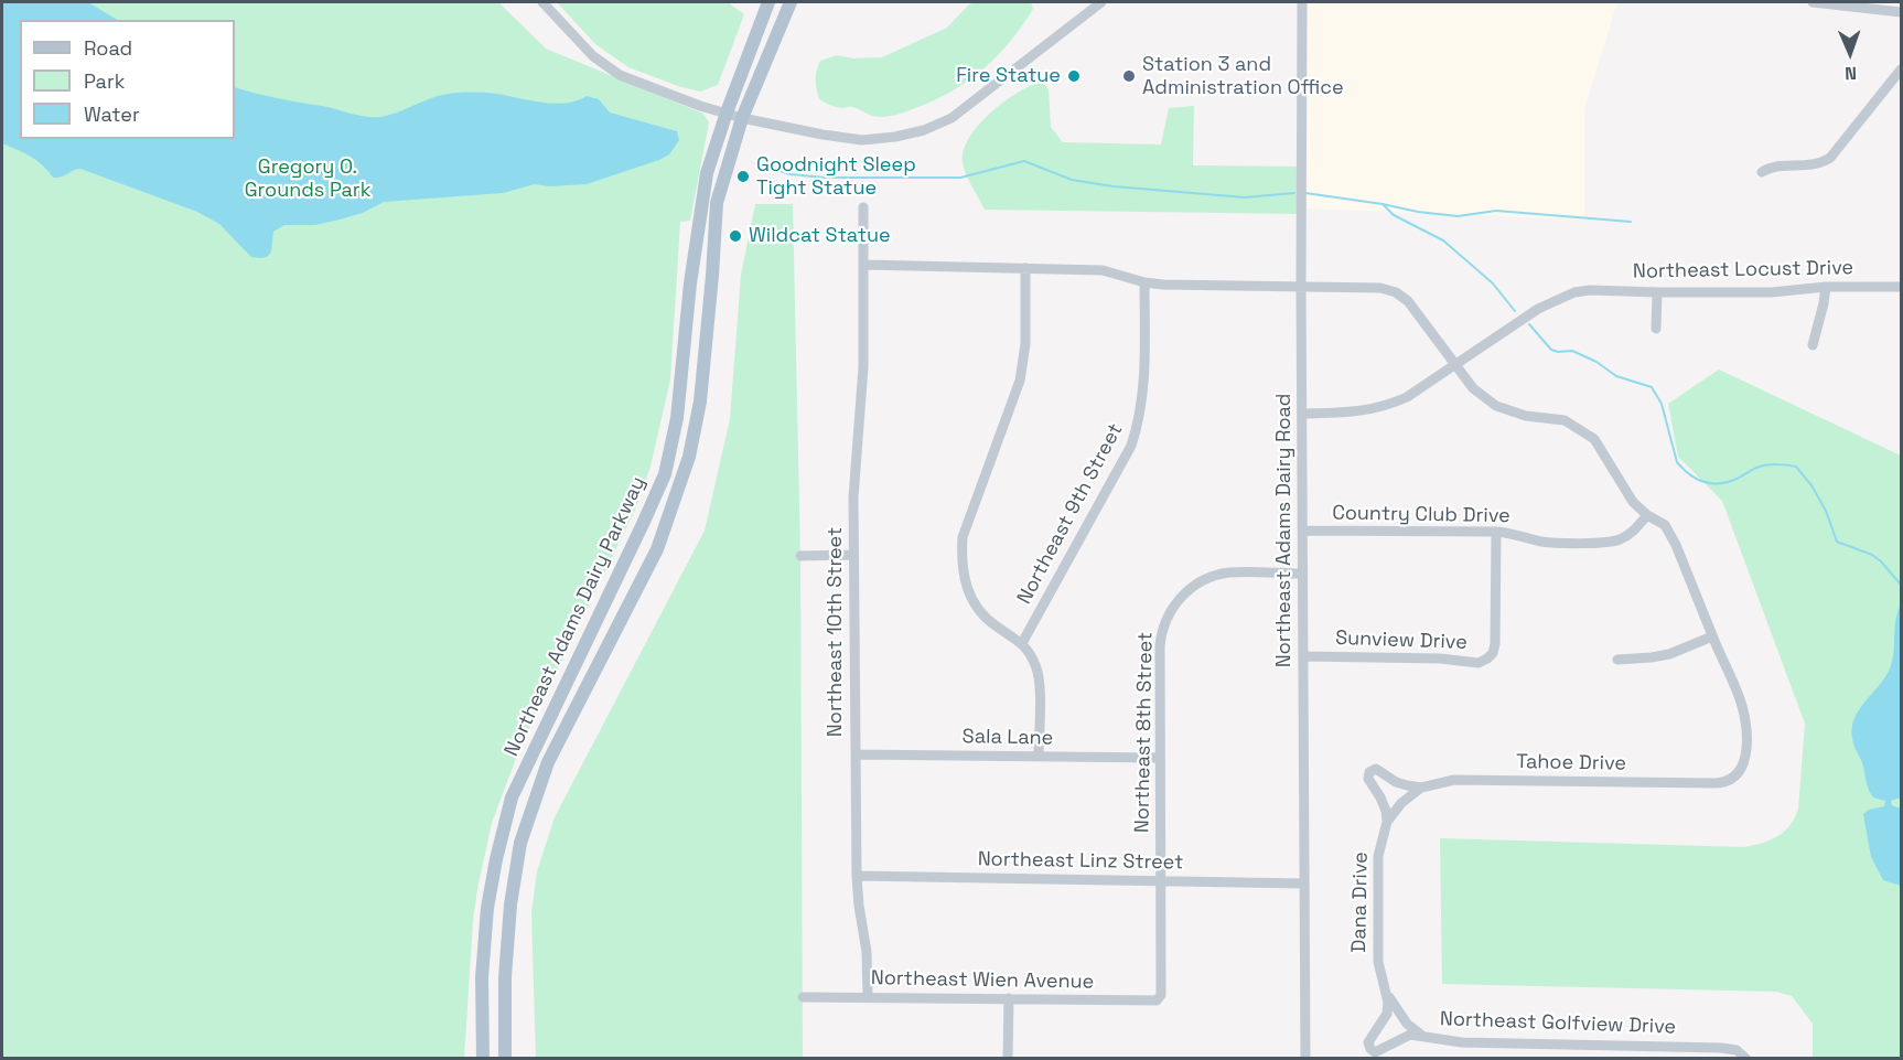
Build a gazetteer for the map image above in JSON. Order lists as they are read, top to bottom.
{
  "streets": {
    "main road": ["Northeast Adams Dairy Parkway"],
    "street": [
      "Northeast Locust Drive",
      "Northeast 9th Street",
      "Country Club Drive",
      "Northeast Adams Dairy Road",
      "Northeast 10th Street",
      "Sunview Drive",
      "Northeast 8th Street",
      "Sala Lane",
      "Tahoe Drive",
      "Northeast Linz Street",
      "Dana Drive",
      "Northeast Wien Avenue",
      "Northeast Golfview Drive"
    ]
  },
  "crossings": [
    ["Northeast Locust Drive", "Northeast Adams Dairy Road"],
    ["Country Club Drive", "Northeast Adams Dairy Road"],
    ["Country Club Drive", "Sunview Drive"],
    ["Northeast Adams Dairy Road", "Sunview Drive"],
    ["Northeast Adams Dairy Road", "Northeast 8th Street"],
    ["Northeast Adams Dairy Road", "Northeast Linz Street"],
    ["Northeast 10th Street", "Sala Lane"],
    ["Northeast 10th Street", "Northeast Linz Street"],
    ["Northeast 10th Street", "Northeast Wien Avenue"],
    ["Northeast 8th Street", "Sala Lane"],
    ["Northeast 8th Street", "Northeast Linz Street"],
    ["Northeast 8th Street", "Northeast Wien Avenue"],
    ["Tahoe Drive", "Dana Drive"],
    ["Dana Drive", "Northeast Golfview Drive"]
  ],
  "parks": ["Gregory O. Grounds Park"],
  "places": [
    "Fire Statue",
    "Station 3 and Administration Office",
    "Goodnight Sleep Tight Statue",
    "Wildcat Statue"
  ],
  "legend": ["Road", "Park", "Water"],
  "north": "bottom"
}
